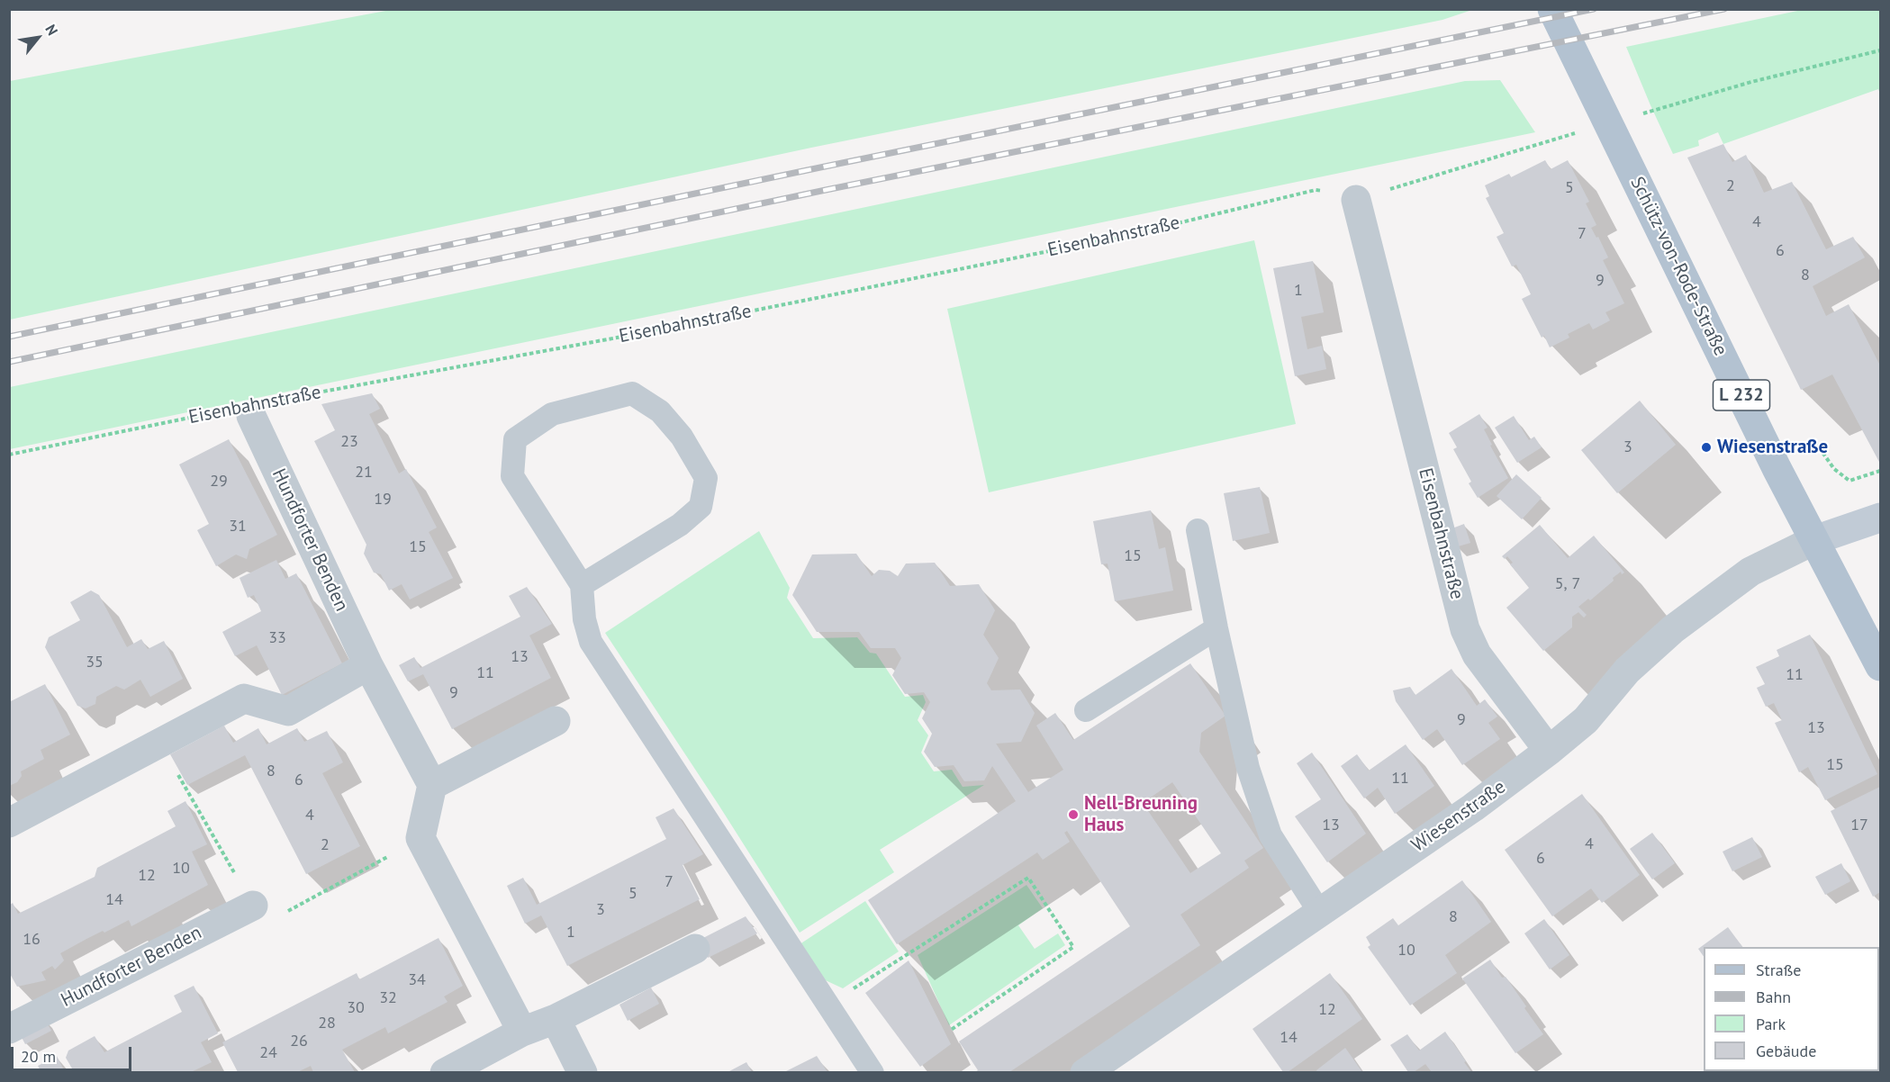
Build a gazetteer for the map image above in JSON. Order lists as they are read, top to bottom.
{
  "streets": {
    "main road": ["Schütz-von-Rode-Straße", "L 232"],
    "street": ["Eisenbahnstraße", "Hundforter Benden", "Wiesenstraße"]
  },
  "crossings": [
    ["Eisenbahnstraße", "Hundforter Benden"],
    ["Eisenbahnstraße", "Wiesenstraße"],
    ["Schütz-von-Rode-Straße", "Wiesenstraße"]
  ],
  "places": ["Wiesenstraße", "Nell-Breuning Haus"],
  "house_numbers": [
    "2",
    "5",
    "4",
    "7",
    "6",
    "8",
    "9",
    "1",
    "23",
    "3",
    "21",
    "29",
    "19",
    "31",
    "15",
    "15",
    "5, 7",
    "33",
    "13",
    "35",
    "11",
    "11",
    "9",
    "9",
    "13",
    "15",
    "8",
    "11",
    "6",
    "4",
    "13",
    "17",
    "4",
    "2",
    "6",
    "10",
    "12",
    "7",
    "5",
    "14",
    "3",
    "8",
    "1",
    "16",
    "10",
    "34",
    "32",
    "30",
    "12",
    "28",
    "14",
    "26",
    "24"
  ],
  "legend": [
    "Straße",
    "Bahn",
    "Park",
    "Gebäude"
  ],
  "scale_bar": "20 m",
  "north": "top right"
}
